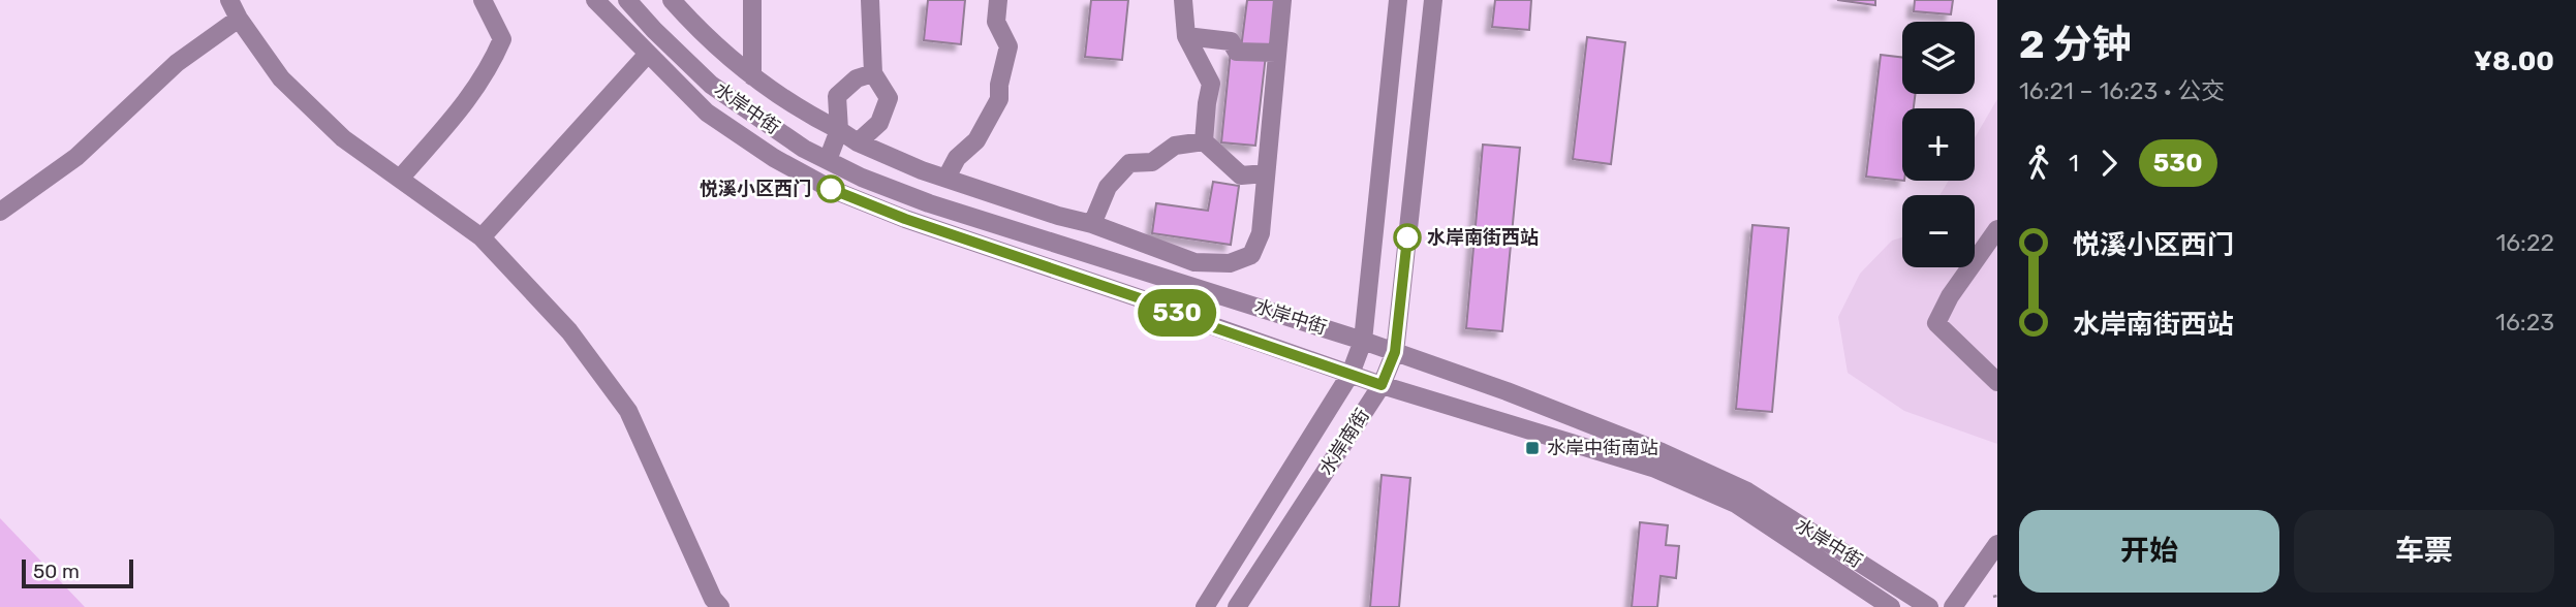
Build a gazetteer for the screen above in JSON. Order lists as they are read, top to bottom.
{
  "streets": {
    "street": ["水岸中街", "水岸南街"]
  },
  "crossings": [
    ["水岸中街", "水岸南街"]
  ],
  "places": {
    "other": ["悦溪小区西门", "水岸南街西站"],
    "transit": ["水岸中街南站"]
  },
  "lines": ["bus line 530"],
  "scale_bar": "50 m",
  "page": {
    "on_map": "530",
    "heading": ["2 分钟", "16:21 – 16:23 · 公交", "¥8.00"],
    "map_buttons": ["+", "−"],
    "legs": ["1", "530"],
    "list": [
      {
        "name": "悦溪小区西门",
        "value": "16:22"
      },
      {
        "name": "水岸南街西站",
        "value": "16:23"
      }
    ],
    "buttons": ["开始", "车票"],
    "scale": "50 m"
  }
}
